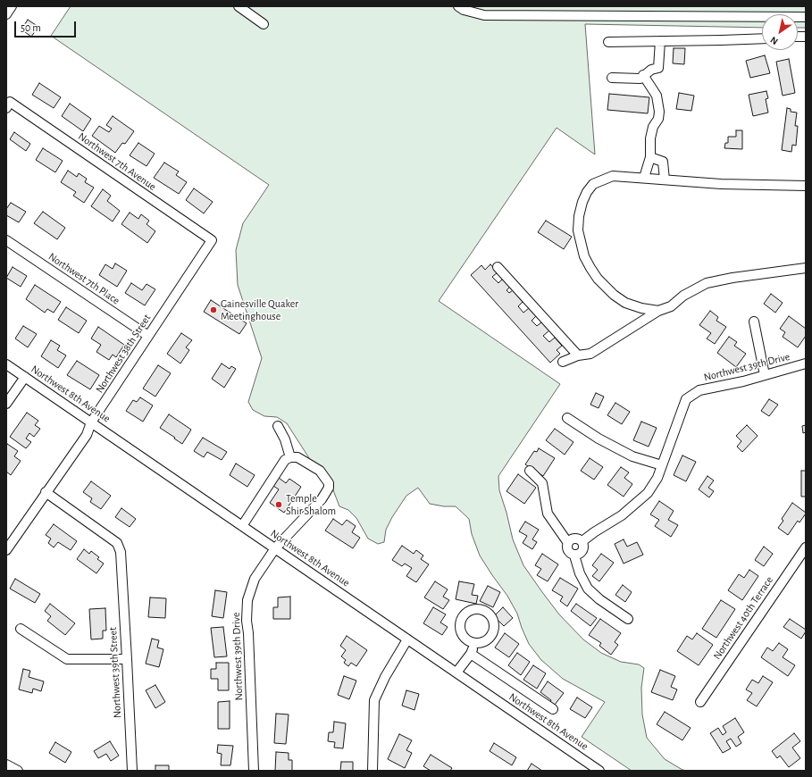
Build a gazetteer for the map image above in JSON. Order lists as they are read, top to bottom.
{
  "streets": {
    "street": [
      "Northwest 7th Avenue",
      "Northwest 7th Place",
      "Northwest 38th Street",
      "Northwest 39th Drive",
      "Northwest 8th Avenue",
      "Northwest 40th Terrace",
      "Northwest 39th Street"
    ]
  },
  "crossings": [
    ["Northwest 7th Avenue", "Northwest 38th Street"],
    ["Northwest 7th Place", "Northwest 38th Street"],
    ["Northwest 38th Street", "Northwest 8th Avenue"],
    ["Northwest 38th Street", "Northwest 39th Street"],
    ["Northwest 39th Drive", "Northwest 8th Avenue"]
  ],
  "places": ["Gainesville Quaker Meetinghouse", "Temple Shir Shalom"],
  "scale_bar": "50 m",
  "north": "bottom left"
}
